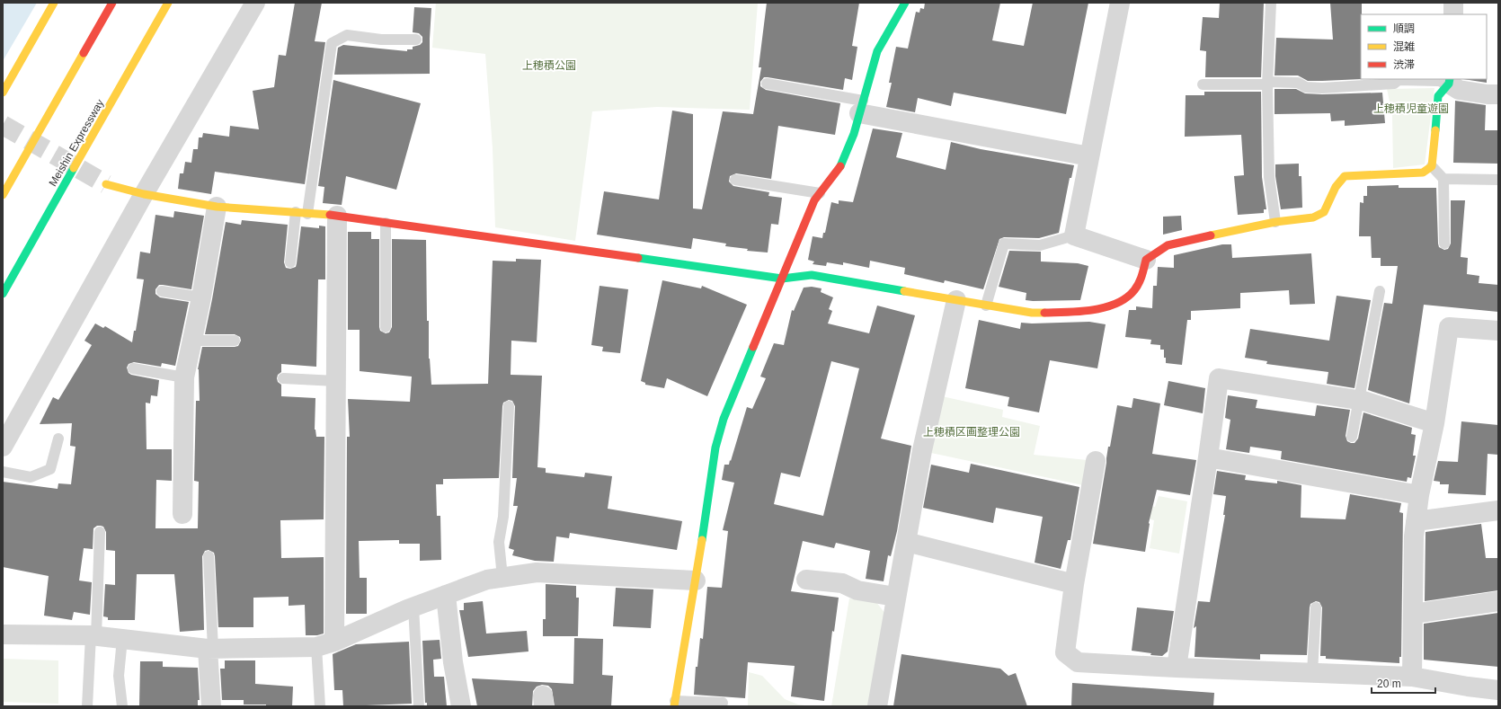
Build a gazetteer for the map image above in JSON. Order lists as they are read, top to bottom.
{
  "streets": {
    "main road": ["Meishin Expressway"]
  },
  "parks": ["上穂積公園", "上穂積児童遊園", "上穂積区画整理公園"],
  "legend": ["順調", "混雑", "渋滞"],
  "scale_bar": "20 m"
}
